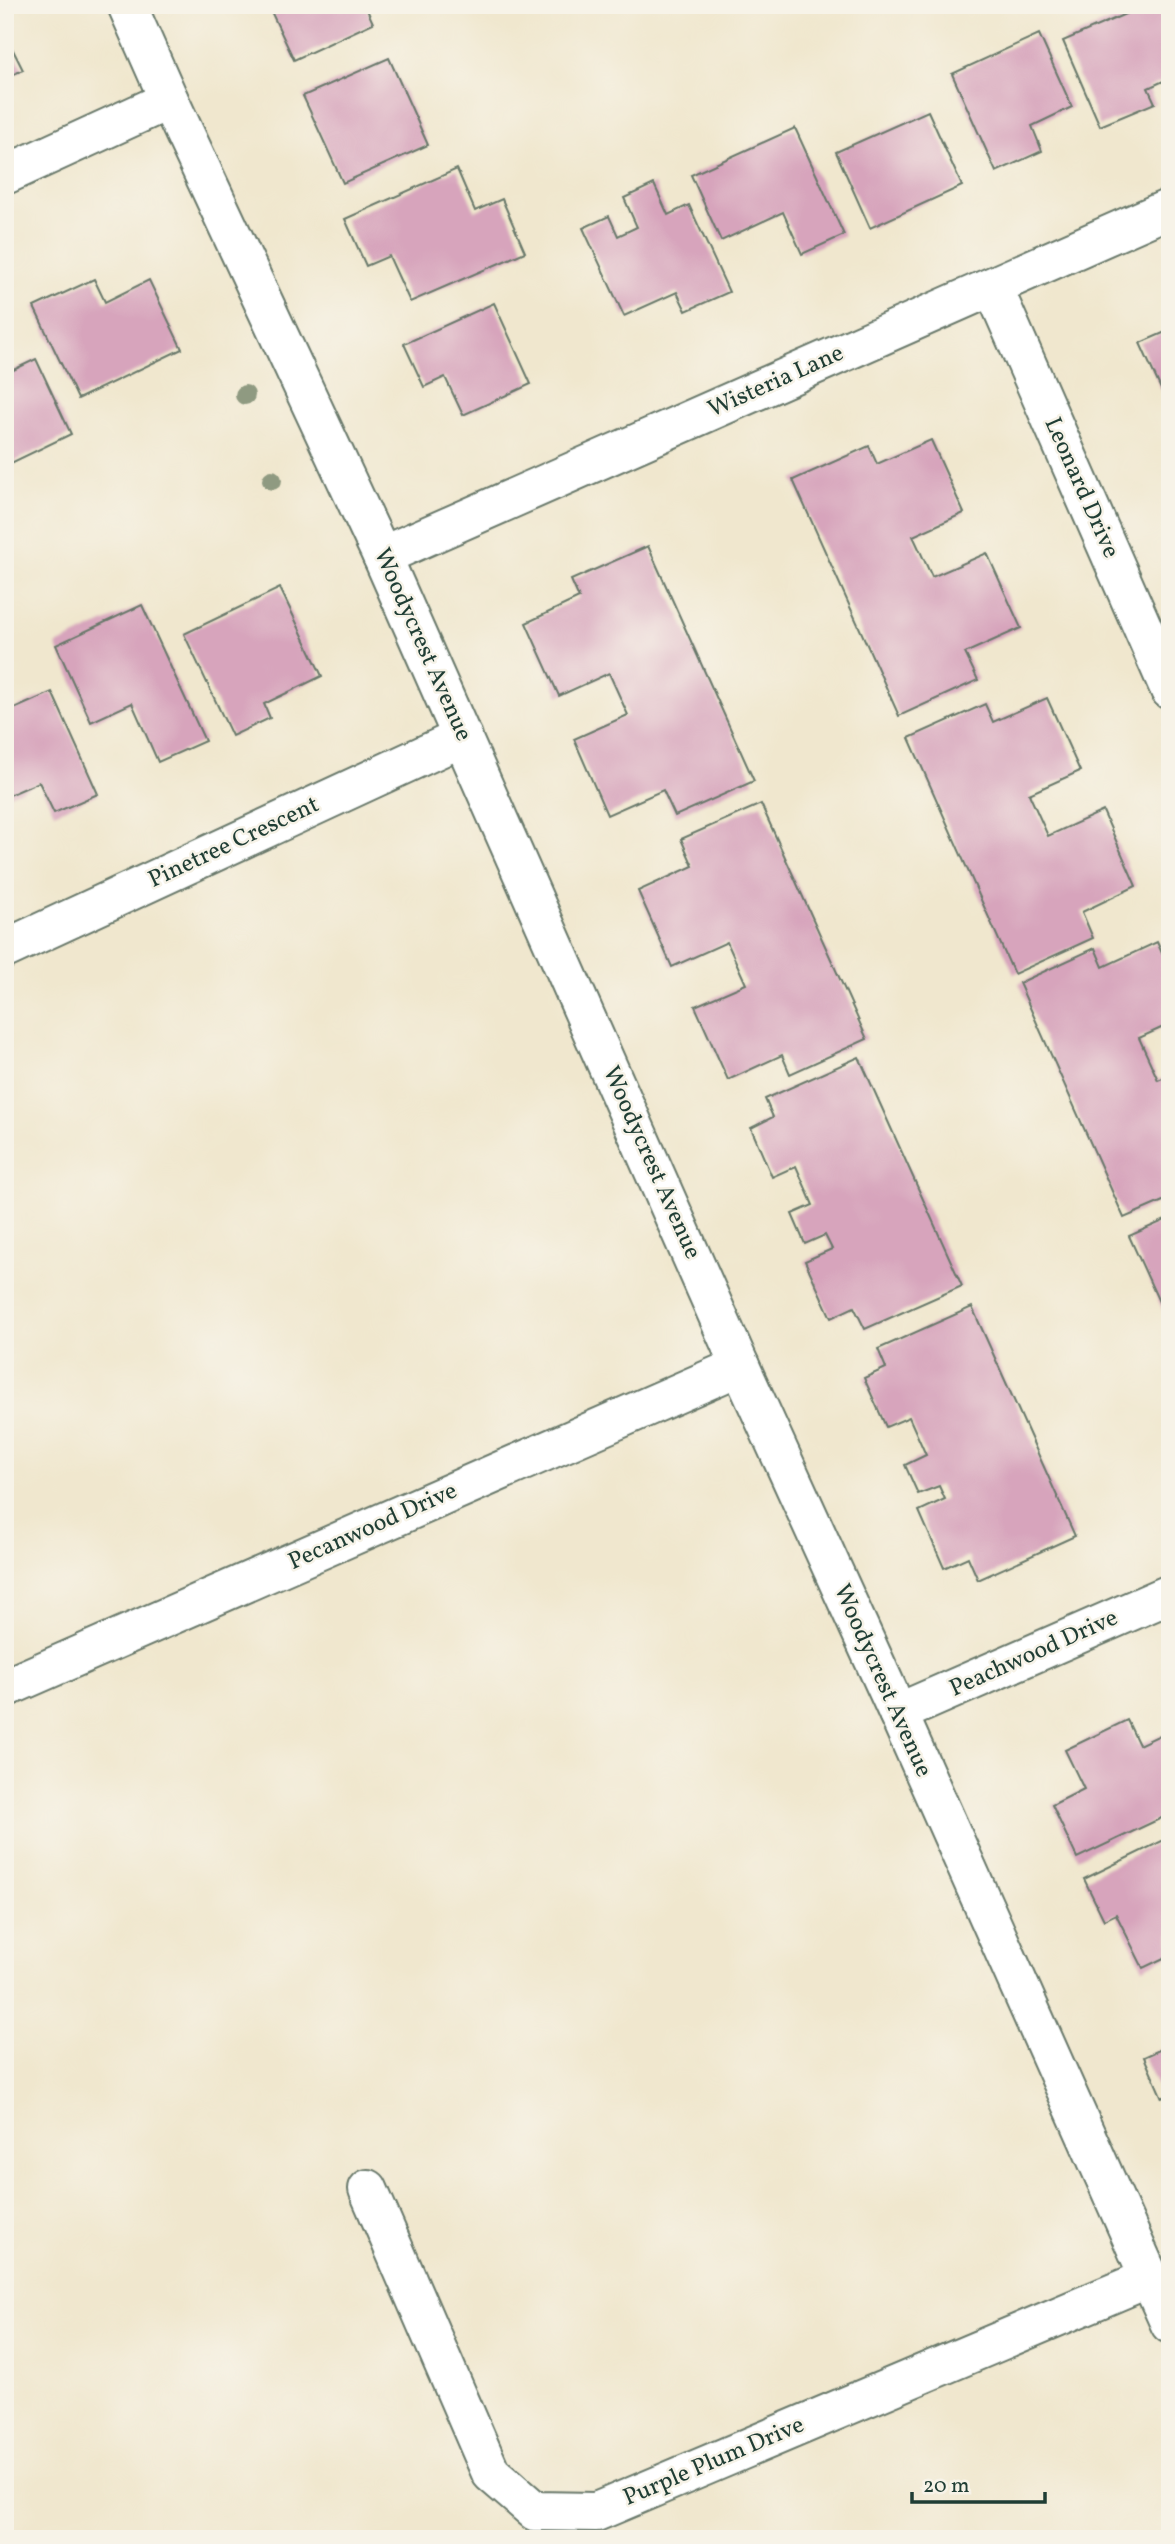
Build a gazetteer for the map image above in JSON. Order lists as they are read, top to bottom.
{
  "streets": {
    "street": [
      "Wisteria Lane",
      "Leonard Drive",
      "Woodycrest Avenue",
      "Pinetree Crescent",
      "Pecanwood Drive",
      "Peachwood Drive",
      "Purple Plum Drive"
    ]
  },
  "crossings": [
    ["Wisteria Lane", "Leonard Drive"],
    ["Wisteria Lane", "Woodycrest Avenue"],
    ["Woodycrest Avenue", "Pinetree Crescent"],
    ["Woodycrest Avenue", "Pecanwood Drive"],
    ["Woodycrest Avenue", "Peachwood Drive"],
    ["Woodycrest Avenue", "Purple Plum Drive"]
  ],
  "scale_bar": "20 m"
}
